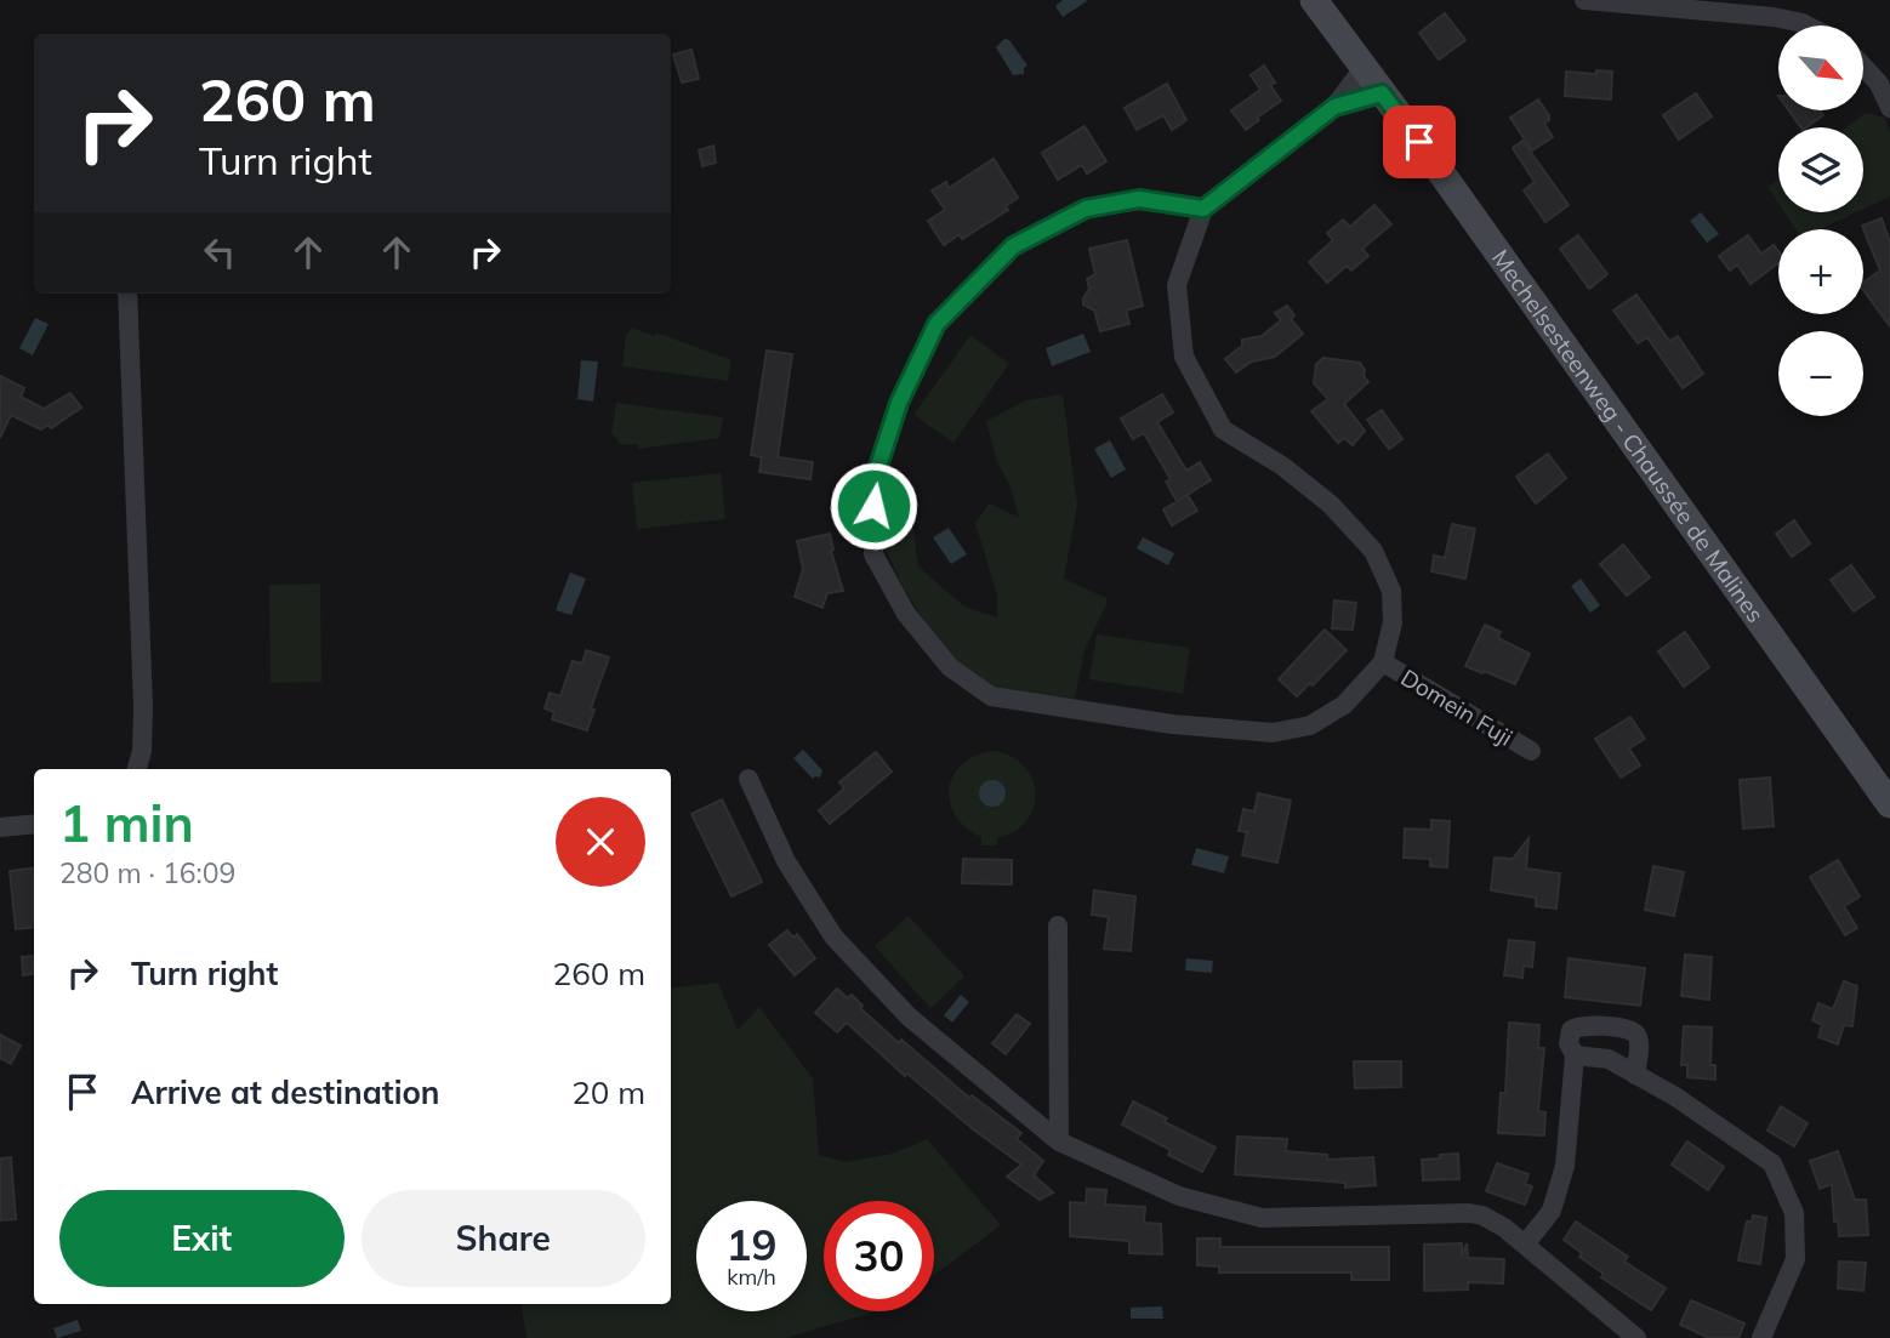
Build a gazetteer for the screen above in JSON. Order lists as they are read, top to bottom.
{
  "streets": {
    "main road": ["Mechelsesteenweg - Chaussée de Malines"],
    "street": ["Domein Fuji"]
  },
  "north": "bottom right",
  "page": {
    "map_buttons": ["+", "−"],
    "turn": ["260 m", "Turn right"],
    "heading": ["1 min", "280 m · 16:09"],
    "list": [
      {
        "name": "Turn right",
        "value": "260 m"
      },
      {
        "name": "Arrive at destination",
        "value": "20 m"
      }
    ],
    "buttons": ["Exit", "Share"],
    "speed": "19 km/h",
    "limit": "30"
  }
}
